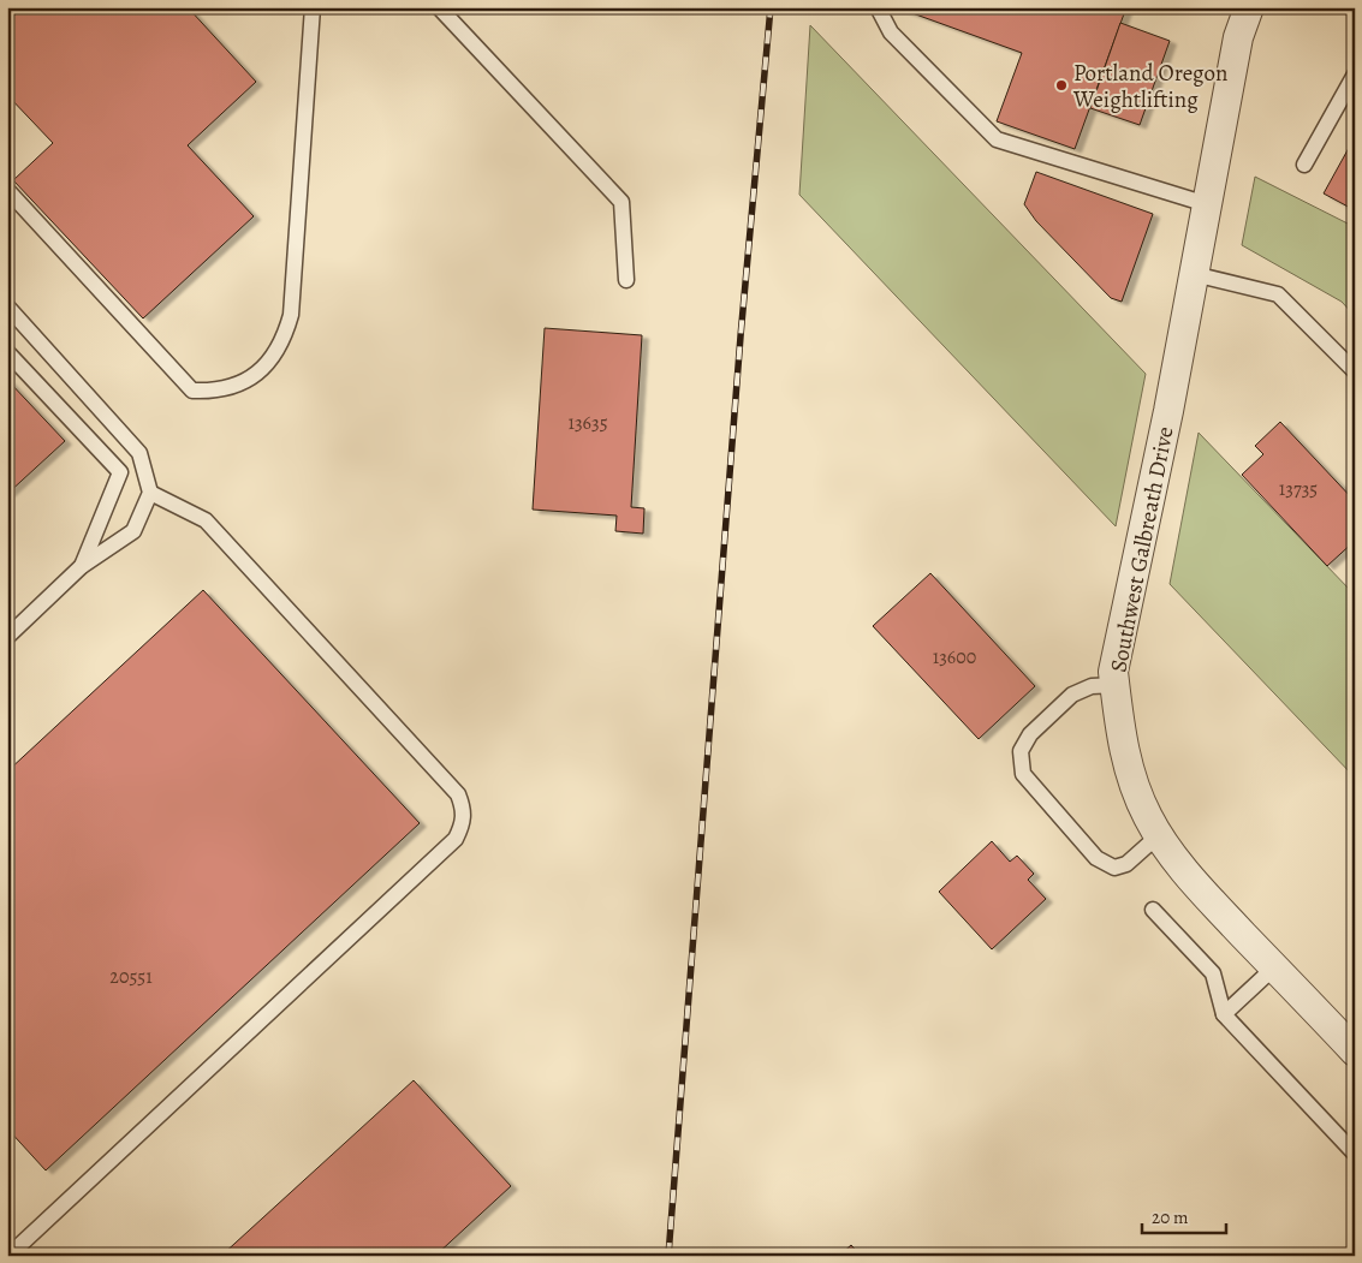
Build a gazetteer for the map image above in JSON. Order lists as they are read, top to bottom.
{
  "streets": {
    "street": ["Southwest Galbreath Drive"]
  },
  "places": ["Portland Oregon Weightlifting"],
  "house_numbers": [
    "13635",
    "13735",
    "13600",
    "20551"
  ],
  "scale_bar": "20 m"
}
